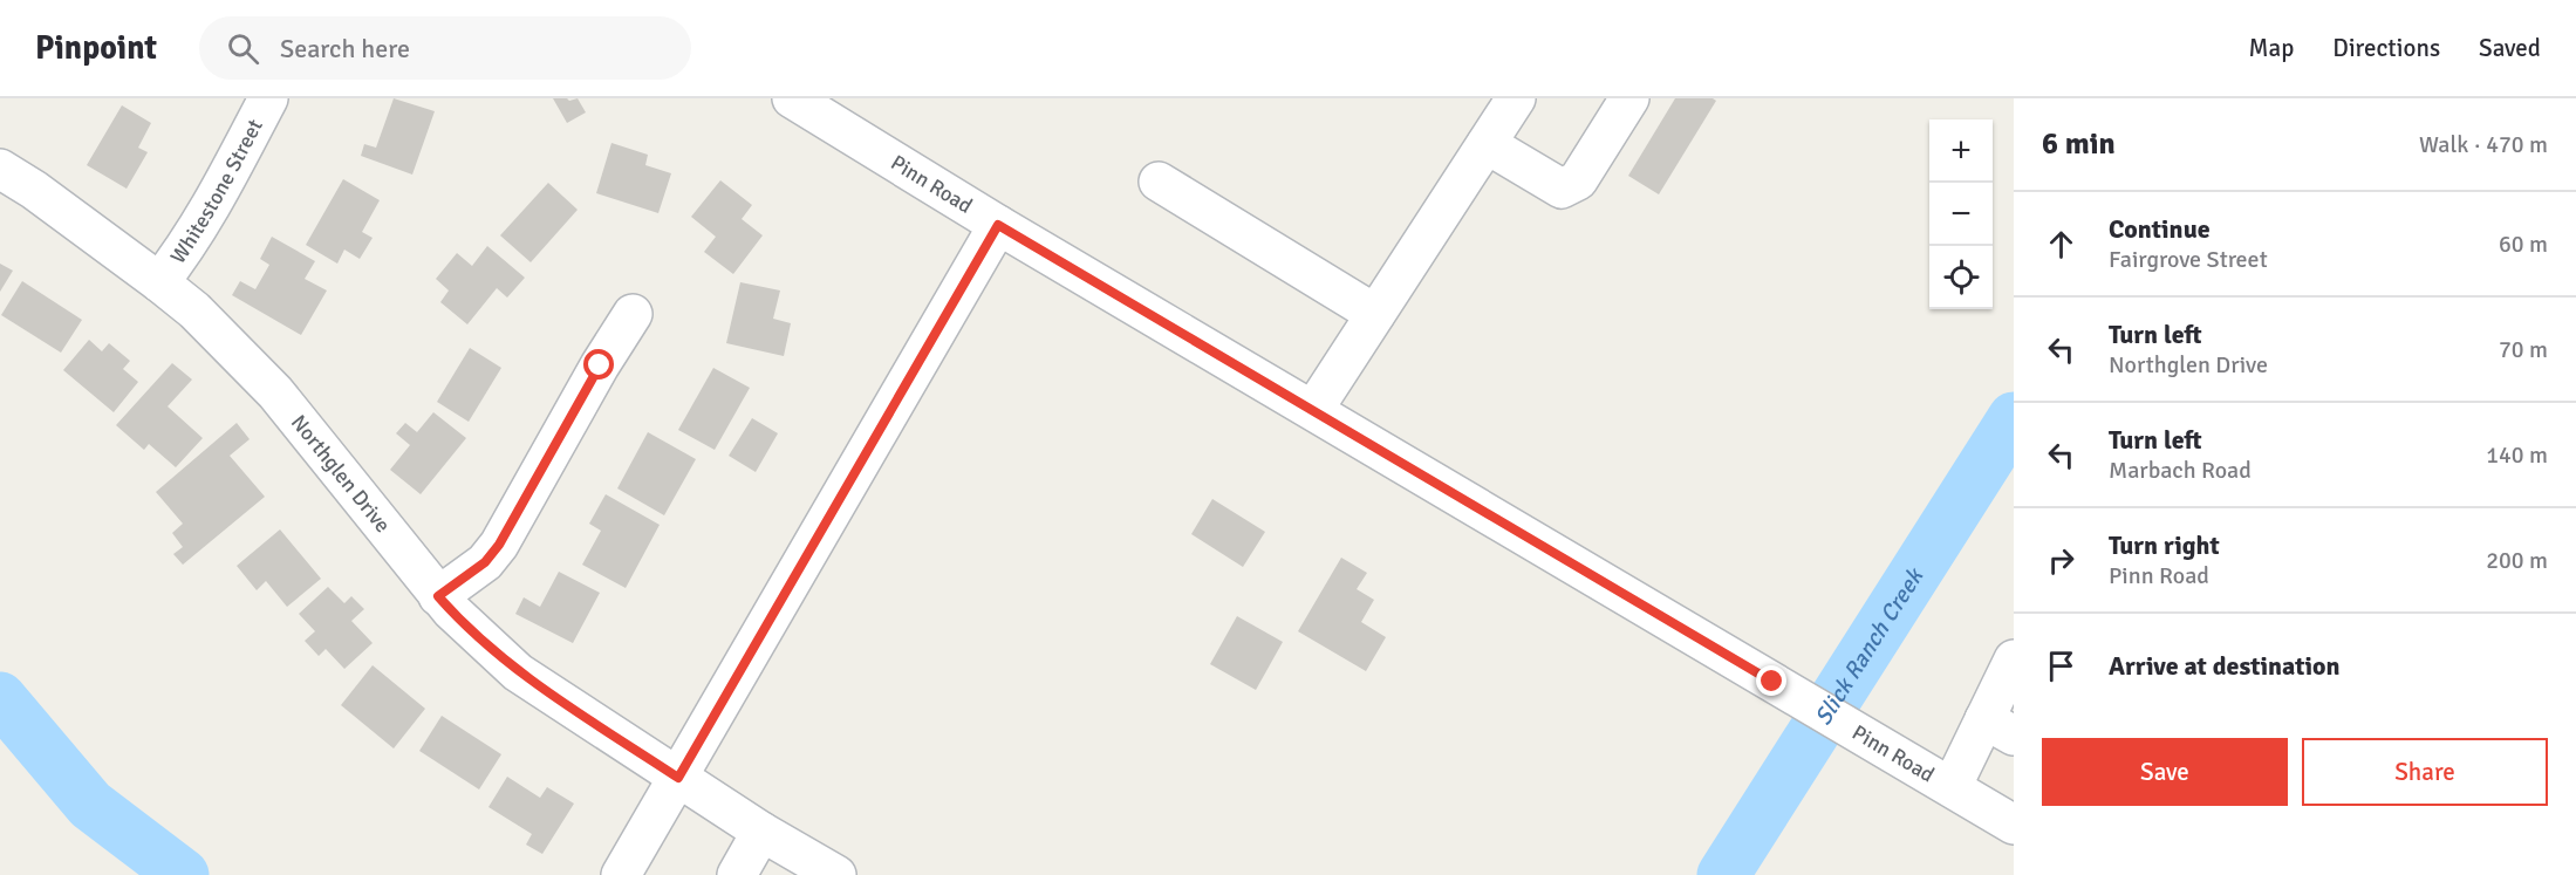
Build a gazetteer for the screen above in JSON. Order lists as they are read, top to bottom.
{
  "streets": {
    "street": ["Pinn Road", "Whitestone Street", "Northglen Drive"]
  },
  "crossings": [
    ["Whitestone Street", "Northglen Drive"]
  ],
  "water": ["Slick Ranch Creek"],
  "page": {
    "header": "Pinpoint",
    "search": "Search here",
    "nav": ["Map", "Directions", "Saved"],
    "heading": ["6 min", "Walk · 470 m"],
    "map_buttons": ["+", "−"],
    "list": [
      ["Continue", "Fairgrove Street", "60 m"],
      ["Turn left", "Northglen Drive", "70 m"],
      ["Turn left", "Marbach Road", "140 m"],
      ["Turn right", "Pinn Road", "200 m"],
      "Arrive at destination"
    ],
    "buttons": ["Save", "Share"]
  }
}
